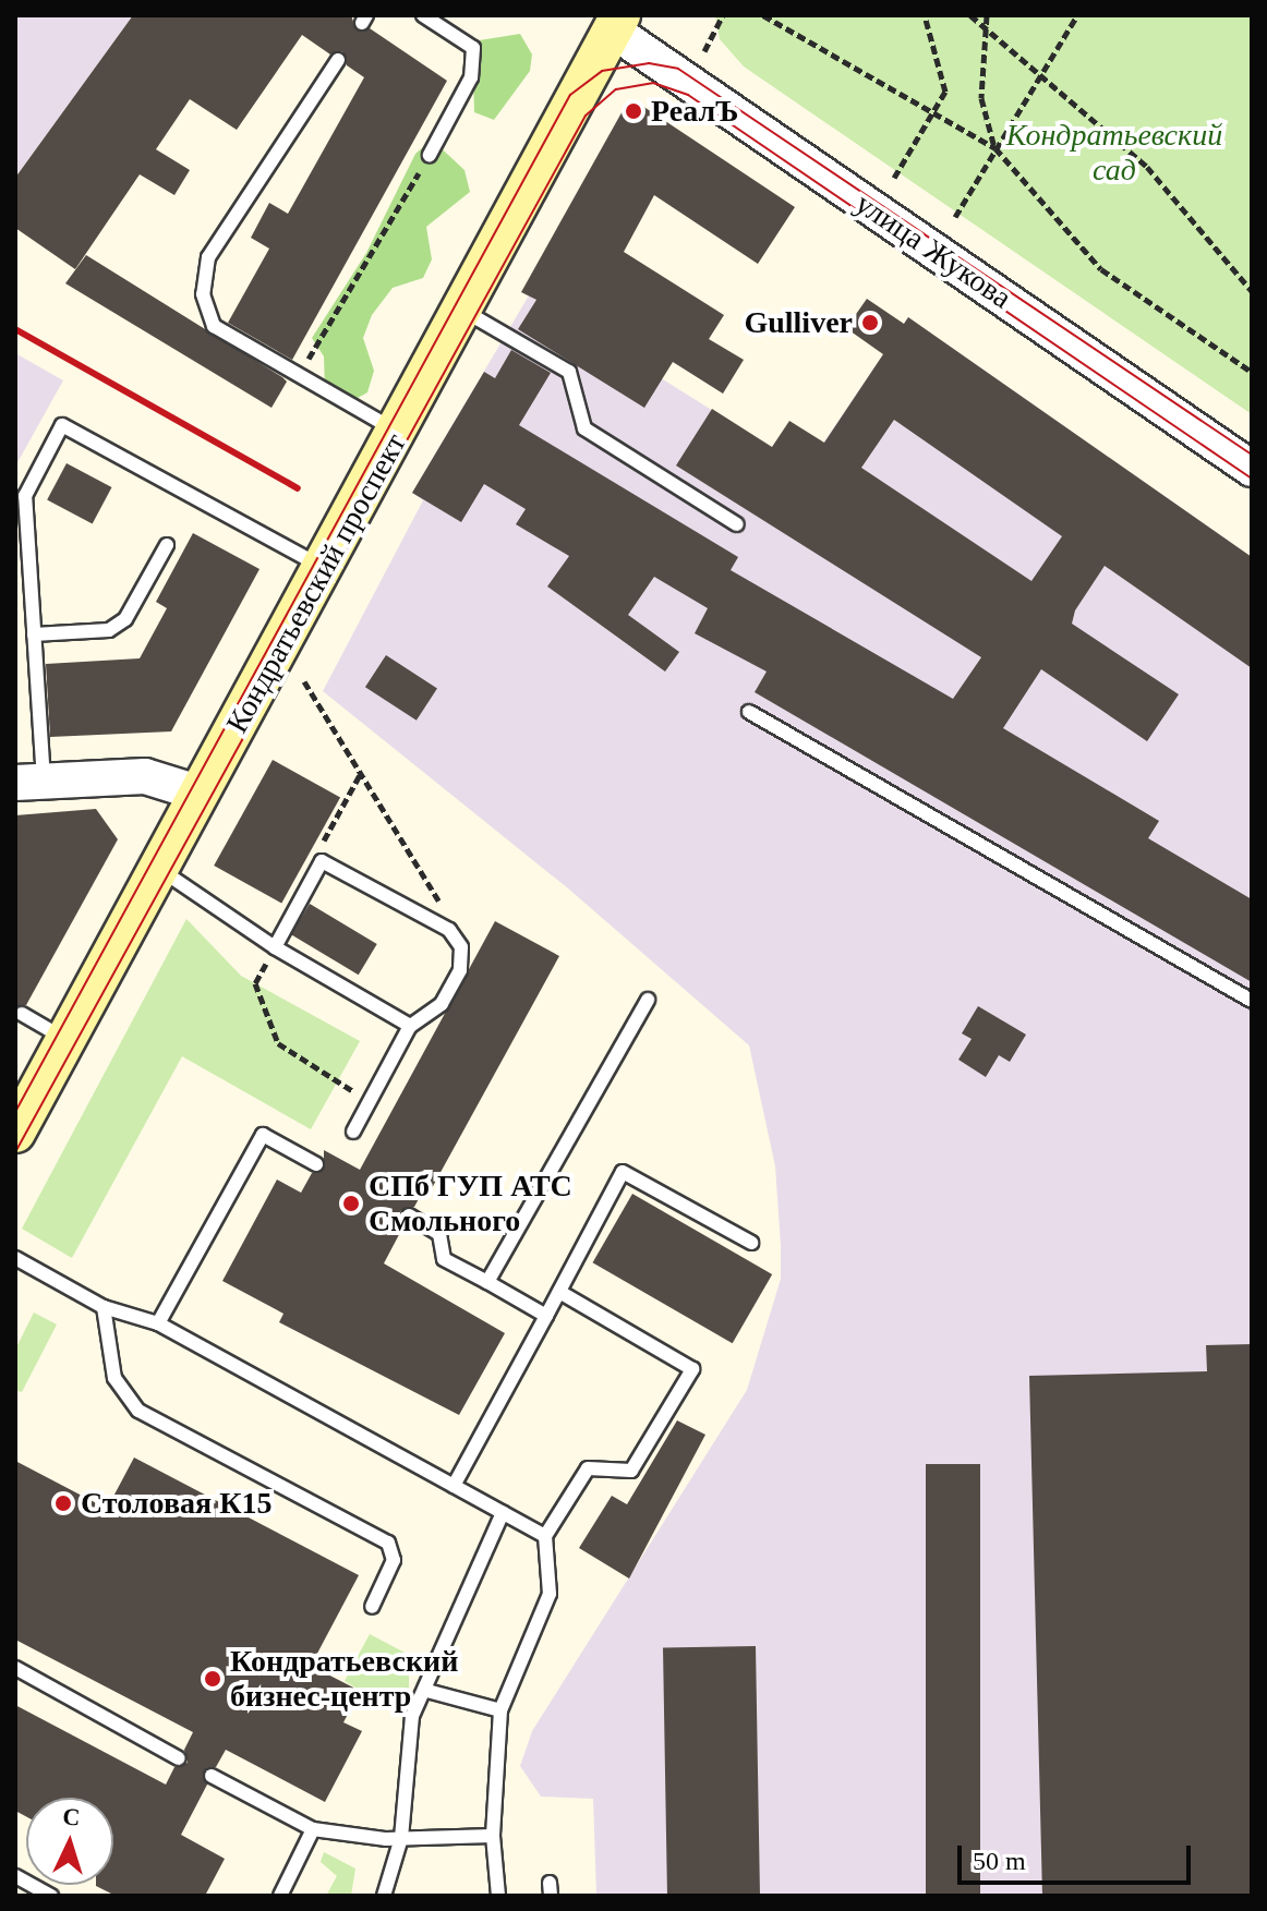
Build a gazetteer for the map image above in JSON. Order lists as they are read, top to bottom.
{
  "streets": {
    "main road": ["Кондратьевский проспект"],
    "street": ["улица Жукова"]
  },
  "crossings": [
    ["улица Жукова", "Кондратьевский проспект"]
  ],
  "parks": ["Кондратьевский сад"],
  "places": [
    "РеалЪ",
    "Gulliver",
    "СПб ГУП АТС Смольного",
    "Столовая К15",
    "Кондратьевский бизнес-центр"
  ],
  "scale_bar": "50 m",
  "north": "top"
}
